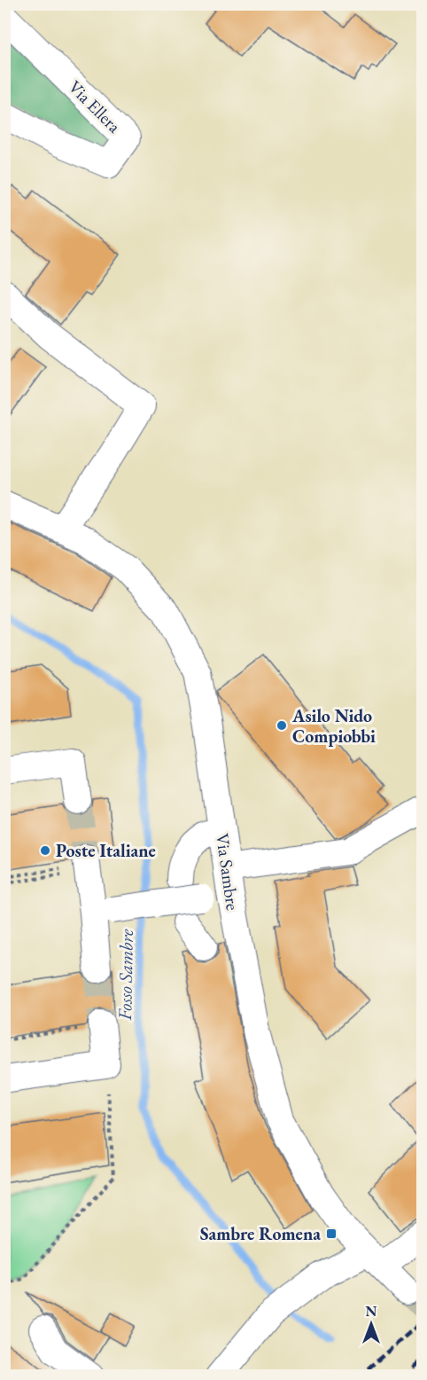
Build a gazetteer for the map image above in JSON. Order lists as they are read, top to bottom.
{
  "streets": {
    "street": ["Via Ellera", "Via Sambre"]
  },
  "water": ["Fosso Sambre"],
  "places": {
    "other": ["Asilo Nido Compiobbi", "Poste Italiane"],
    "transit": ["Sambre Romena"]
  },
  "north": "top"
}
